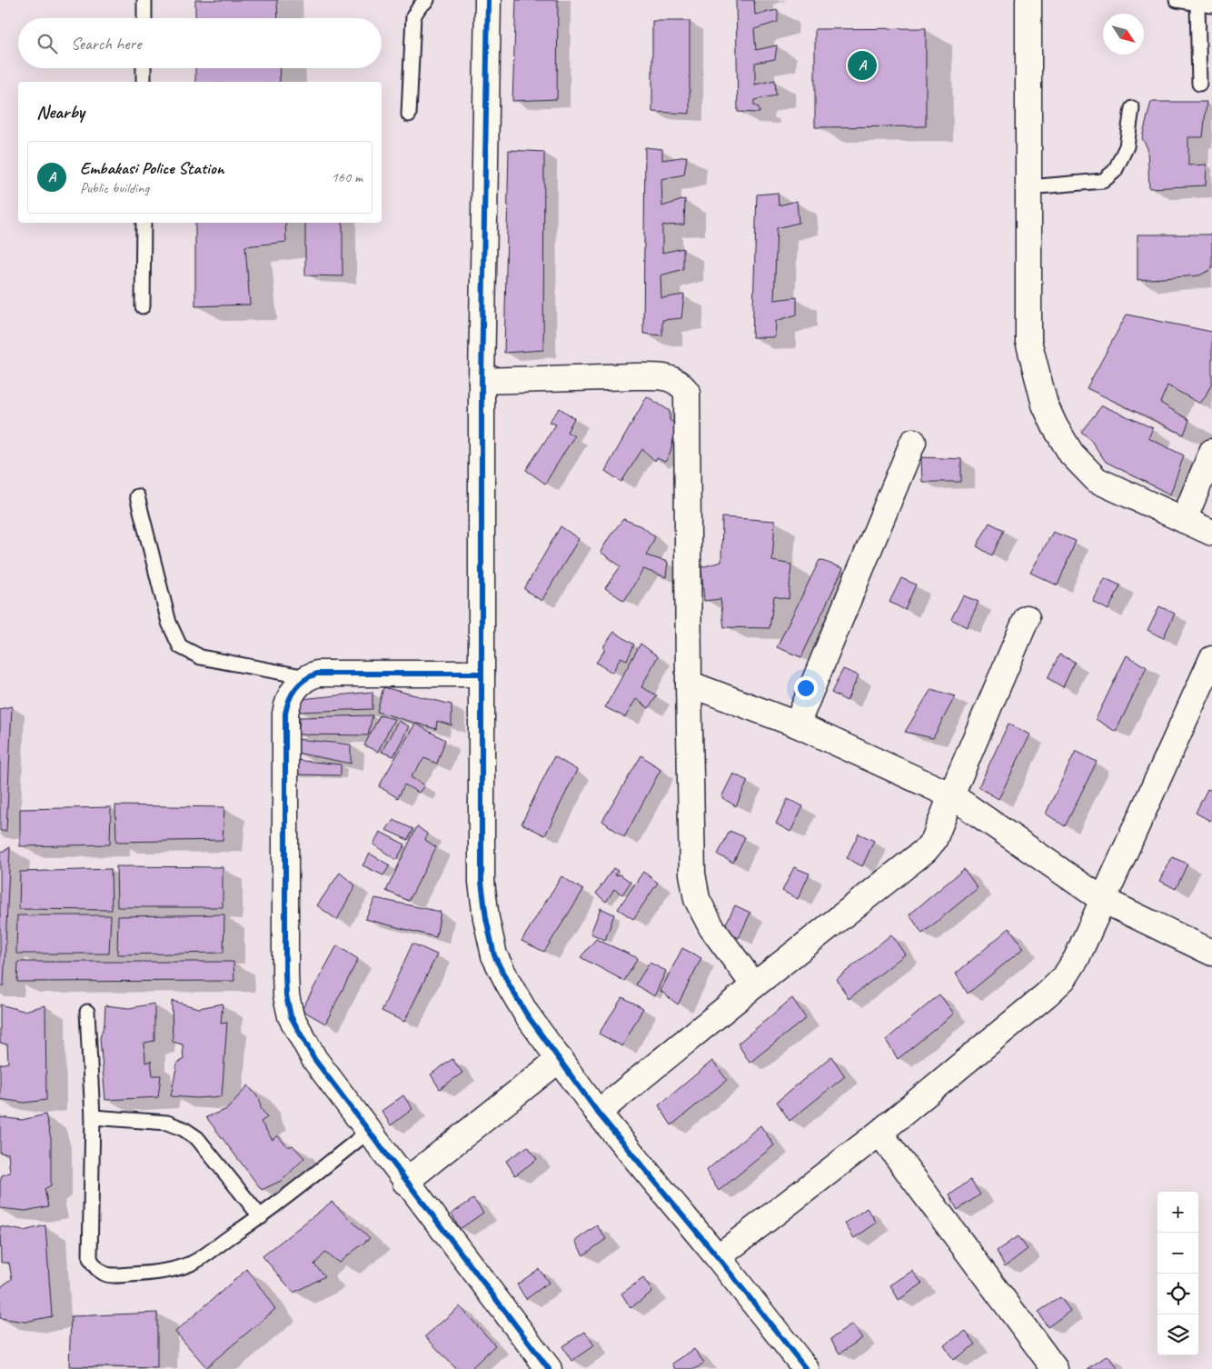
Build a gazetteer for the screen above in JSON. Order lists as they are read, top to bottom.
{
  "north": "bottom right",
  "page": {
    "search": "Search here",
    "pins": "A",
    "heading": "Nearby",
    "list": [
      {
        "mark": "A",
        "name": "Embakasi Police Station",
        "note": "Public building",
        "value": "160 m"
      }
    ],
    "map_buttons": ["+", "−"]
  }
}
